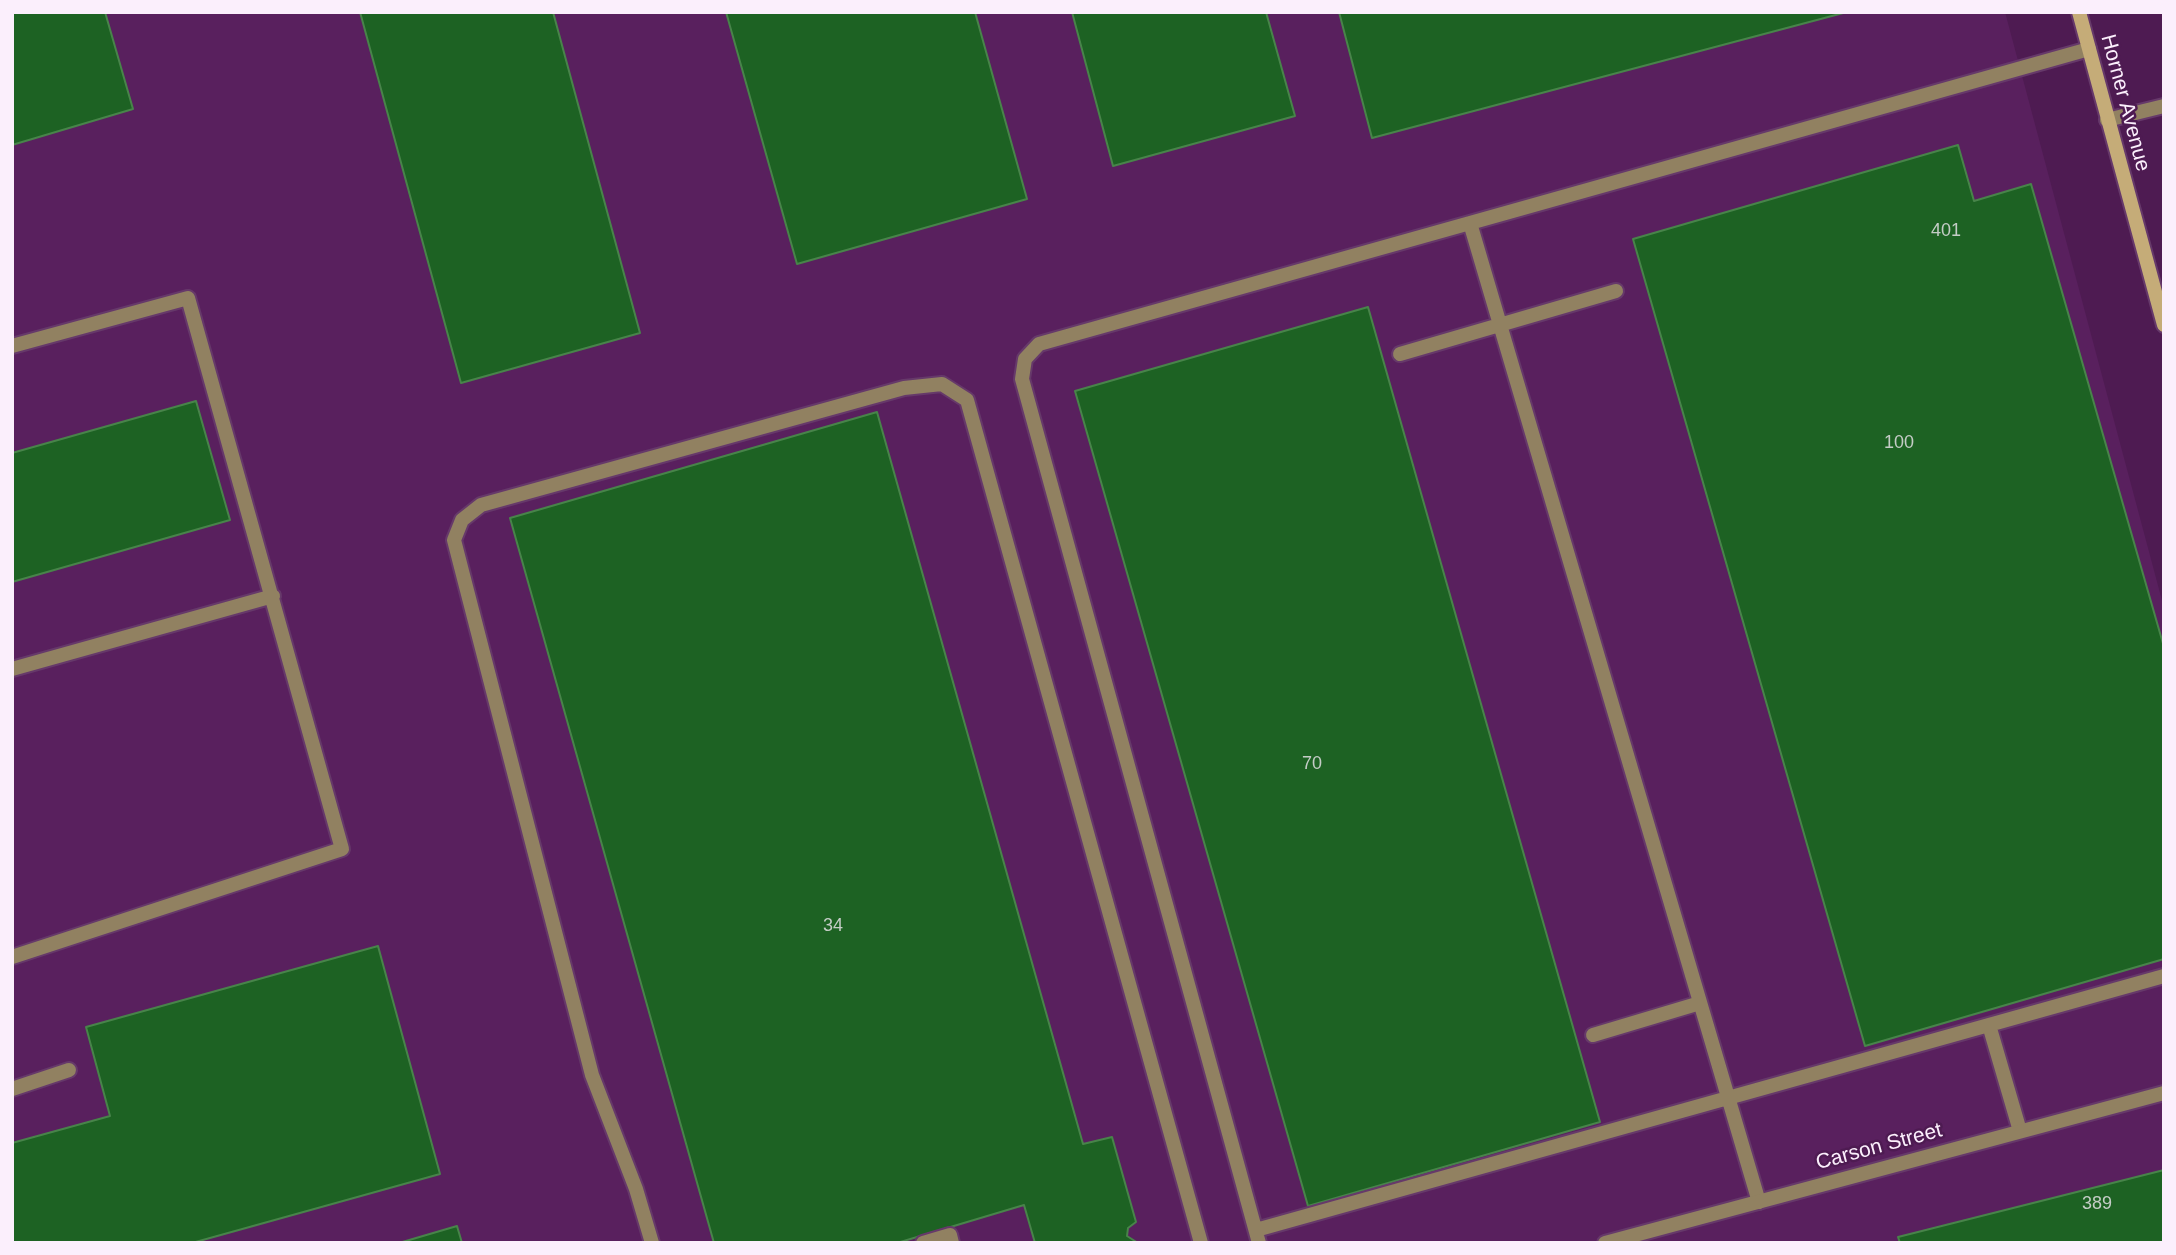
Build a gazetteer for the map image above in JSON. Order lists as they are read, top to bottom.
{
  "streets": {
    "main road": ["Horner Avenue"],
    "street": ["Carson Street"]
  },
  "house_numbers": [
    "401",
    "100",
    "70",
    "34",
    "389"
  ]
}
